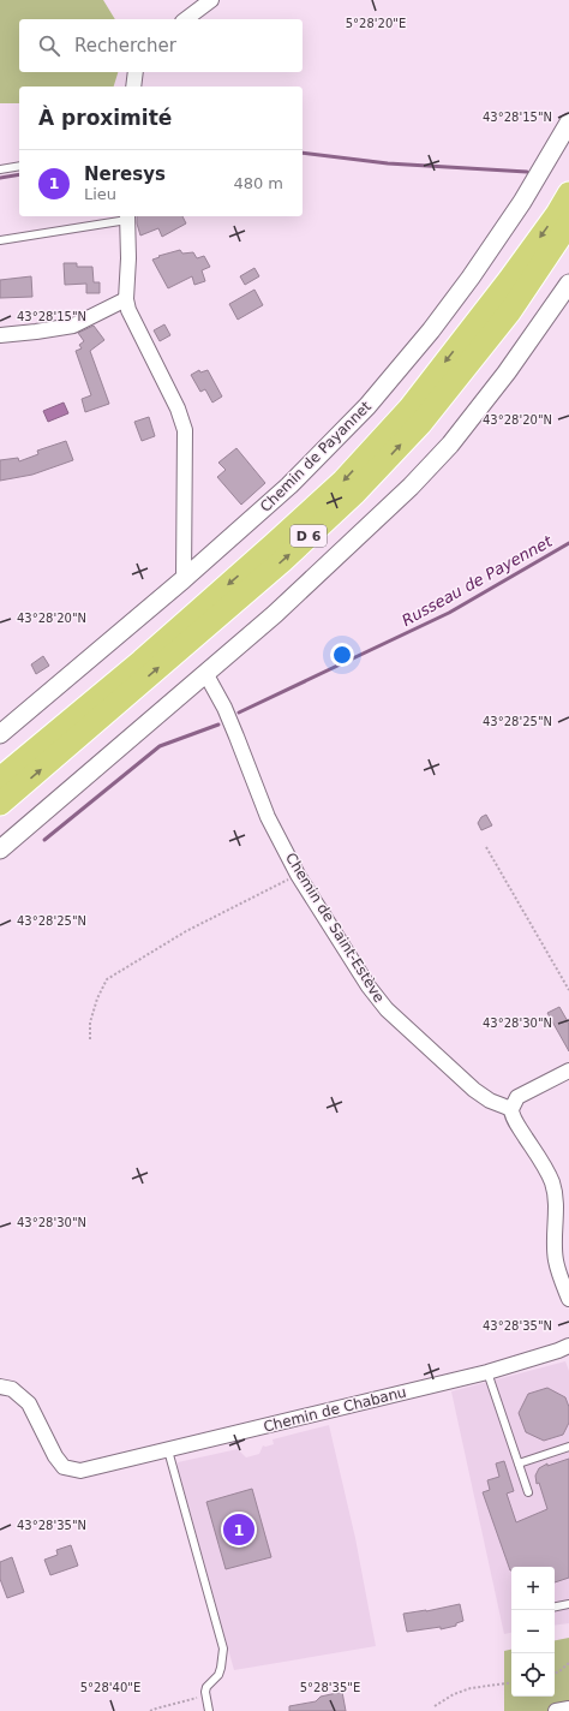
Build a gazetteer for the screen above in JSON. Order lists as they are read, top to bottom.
{
  "streets": {
    "highway": ["D 6"],
    "street": ["Chemin de Payannet", "Chemin de Saint-Estève", "Chemin de Chabanu"]
  },
  "water": ["Russeau de Payennet"],
  "page": {
    "search": "Rechercher",
    "heading": "À proximité",
    "list": [
      {
        "mark": "1",
        "name": "Neresys",
        "note": "Lieu",
        "value": "480 m"
      }
    ],
    "pins": "1",
    "map_buttons": ["+", "−"]
  },
  "coordinates": [
    "5°28'20\"E",
    "43°28'15\"N",
    "43°28'20\"N",
    "43°28'25\"N",
    "43°28'30\"N",
    "43°28'35\"N",
    "5°28'40\"E",
    "5°28'35\"E"
  ]
}
